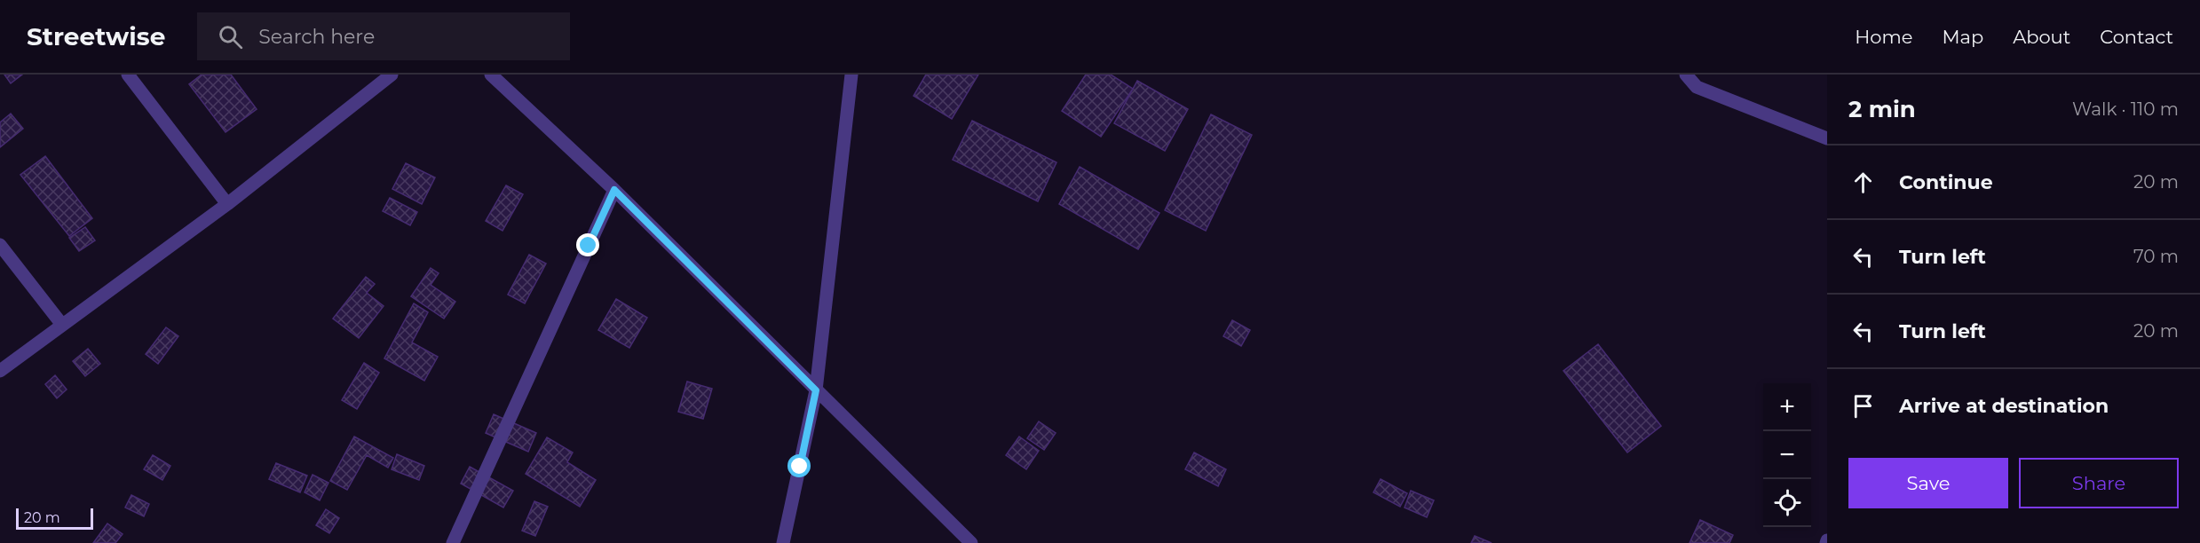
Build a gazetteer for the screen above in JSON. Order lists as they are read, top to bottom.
{
  "scale_bar": "20 m",
  "page": {
    "header": "Streetwise",
    "search": "Search here",
    "nav": [
      "Home",
      "Map",
      "About",
      "Contact"
    ],
    "heading": ["2 min", "Walk · 110 m"],
    "list": [
      ["Continue", "20 m"],
      ["Turn left", "70 m"],
      ["Turn left", "20 m"],
      "Arrive at destination"
    ],
    "map_buttons": ["+", "−"],
    "buttons": ["Save", "Share"],
    "scale": "20 m"
  }
}
